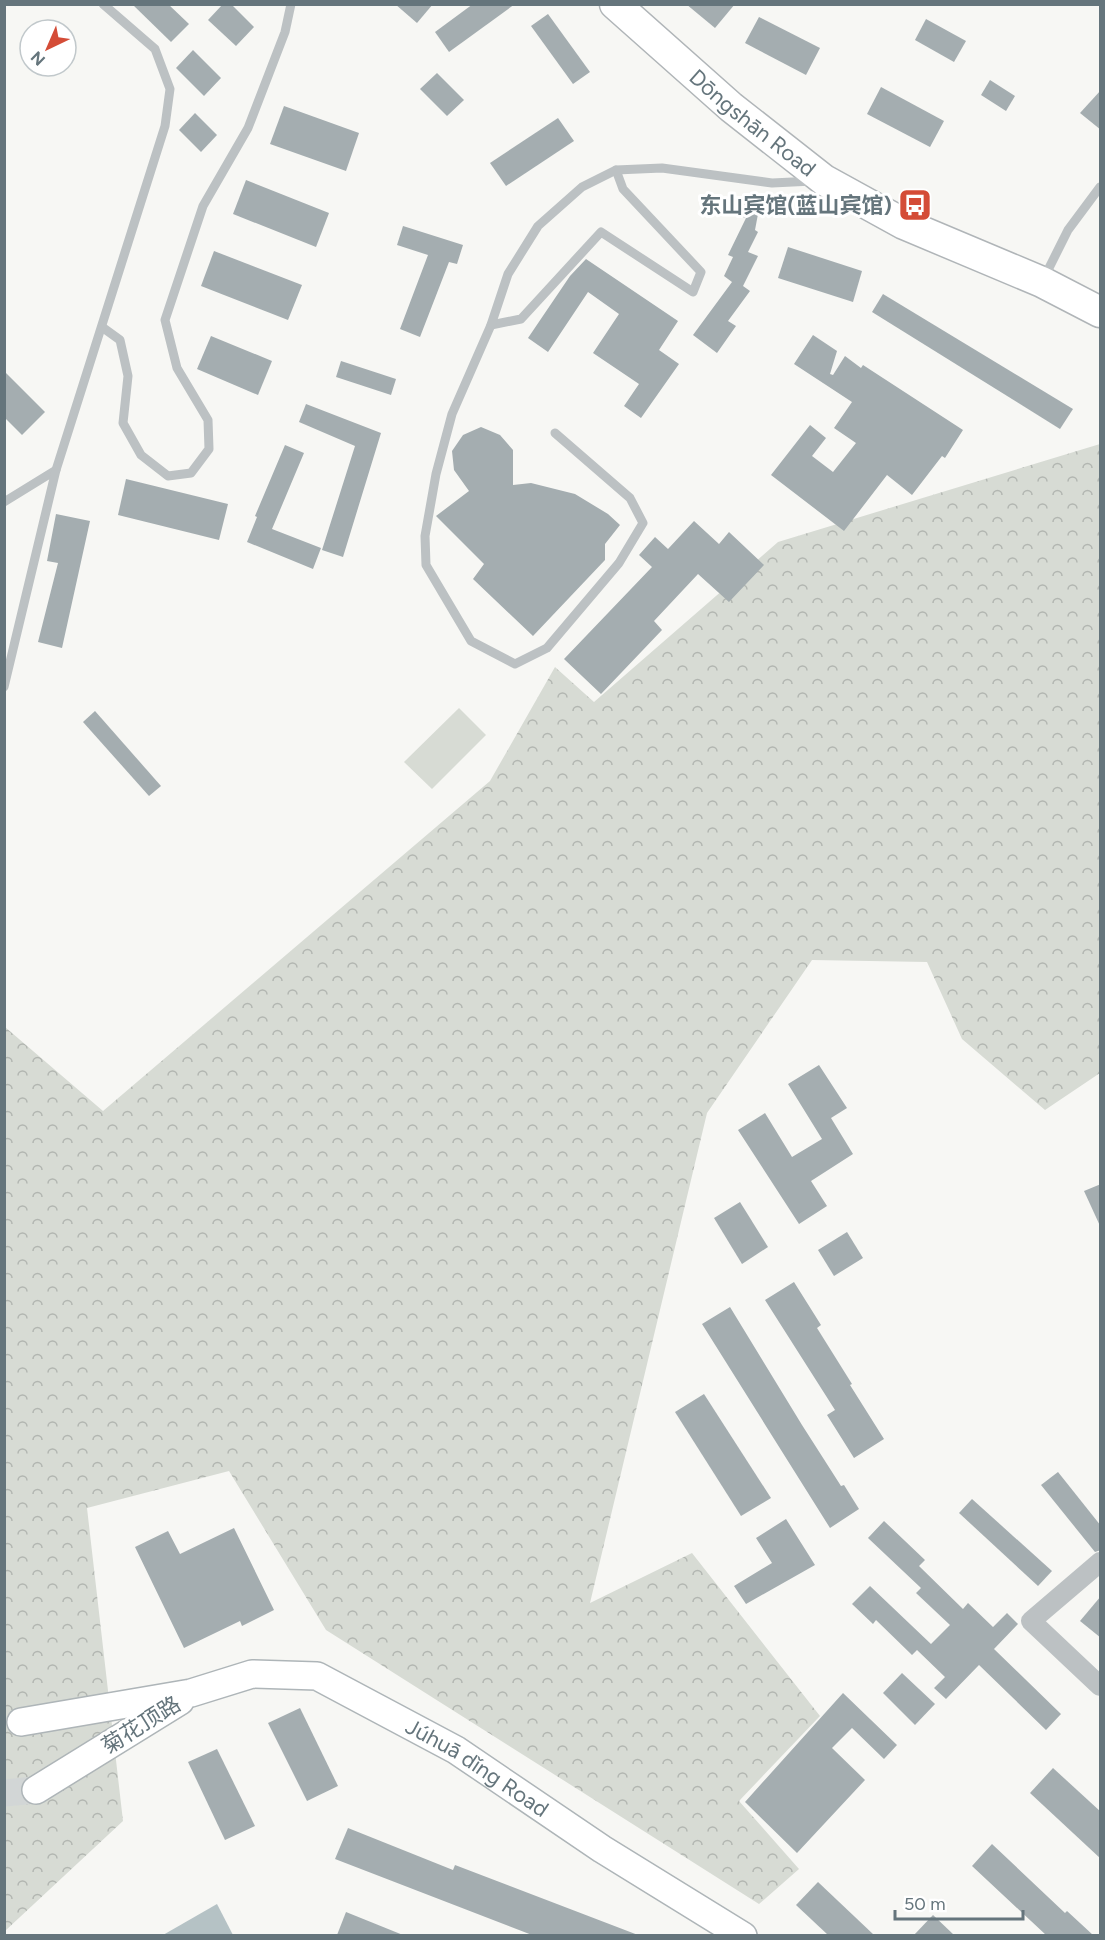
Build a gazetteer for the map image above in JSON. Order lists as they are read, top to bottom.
{
  "streets": {
    "main road": ["Dōngshān Road"],
    "street": ["菊花顶路", "Júhuā dǐng Road"]
  },
  "crossings": [
    ["菊花顶路", "Júhuā dǐng Road"]
  ],
  "places": {
    "bus stop": ["东山宾馆(蓝山宾馆)"]
  },
  "scale_bar": "50 m",
  "north": "bottom left"
}
